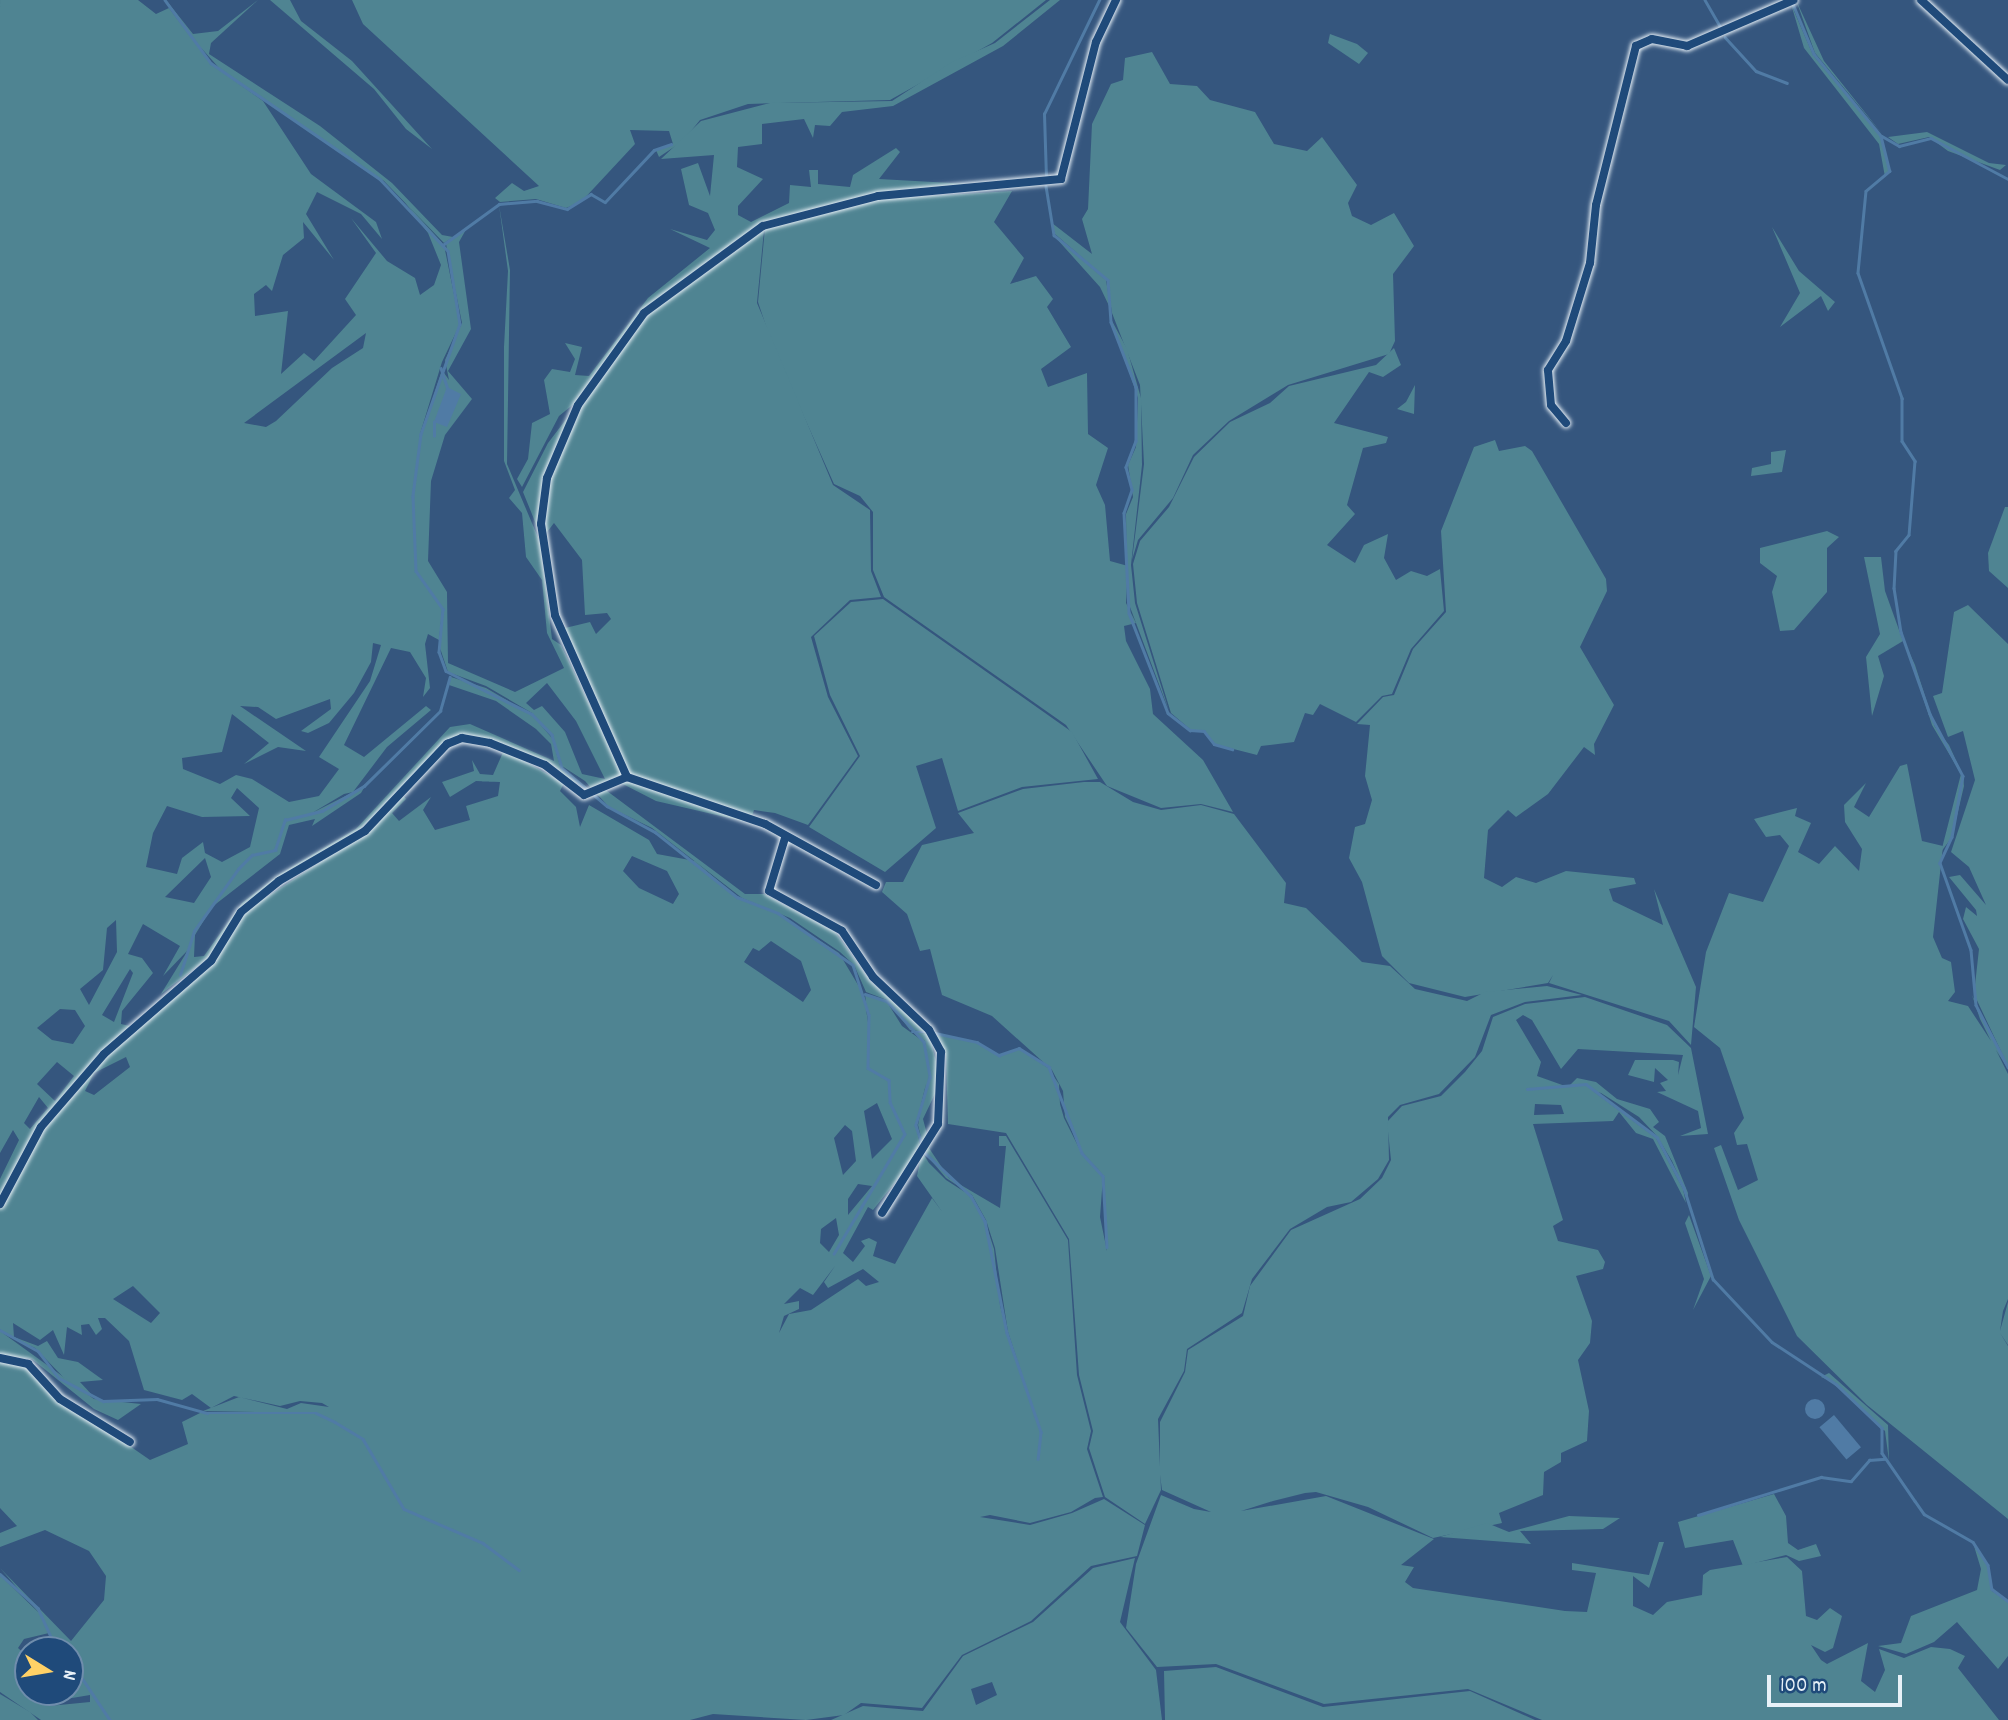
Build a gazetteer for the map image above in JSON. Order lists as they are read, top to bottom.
{
  "scale_bar": "100 m",
  "north": "right"
}
